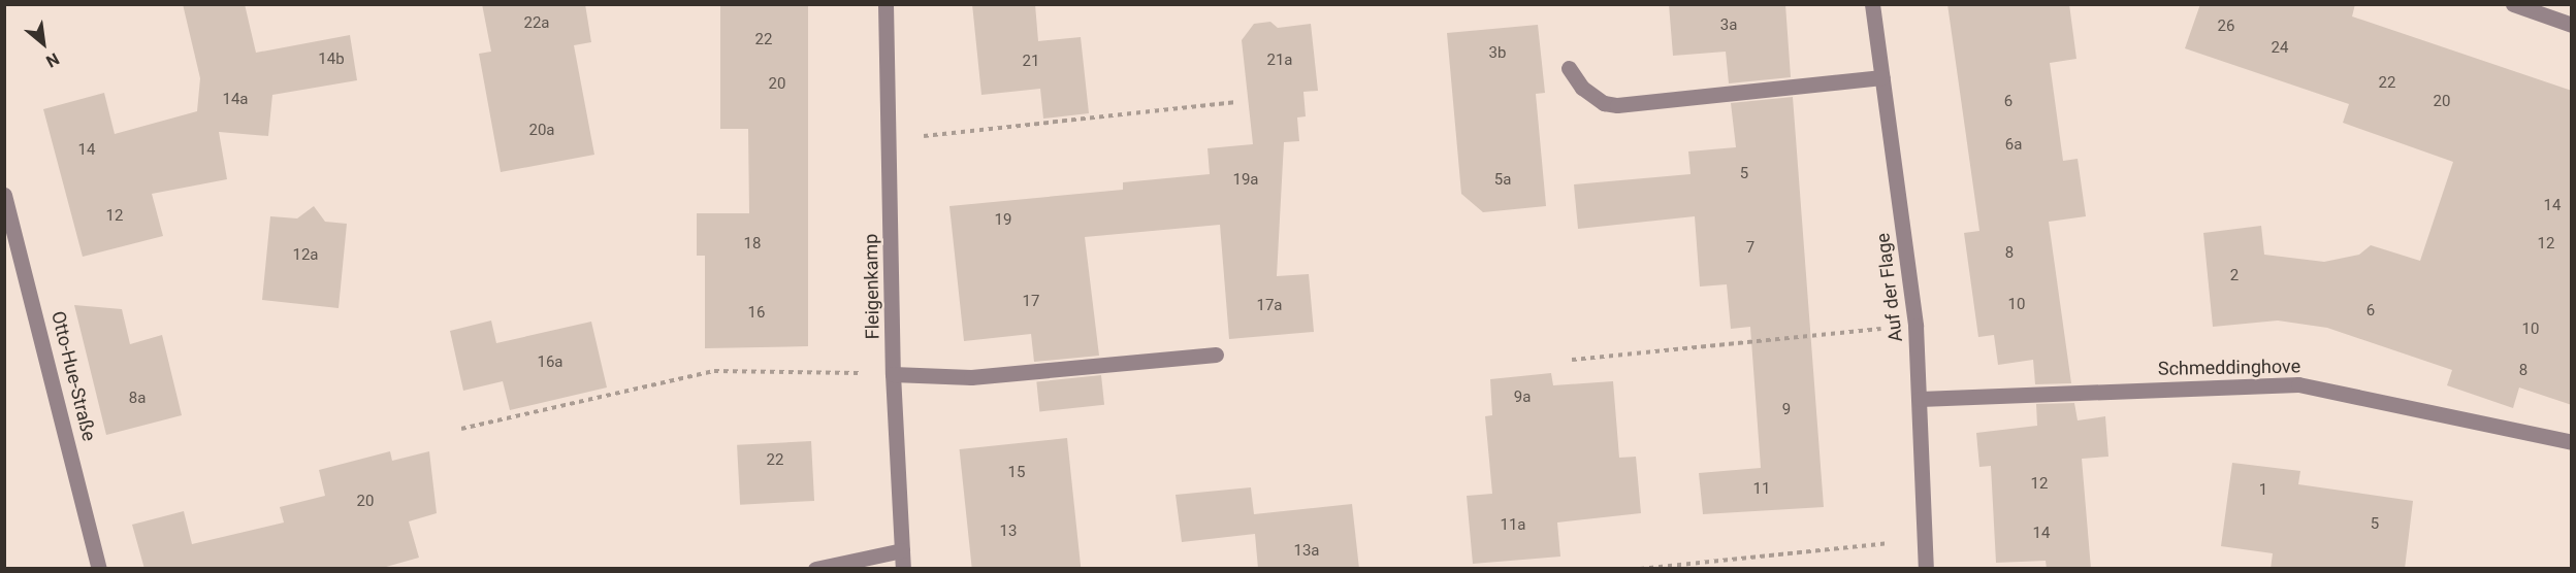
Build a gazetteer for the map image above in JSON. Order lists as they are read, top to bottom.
{
  "streets": {
    "street": [
      "Fleigenkamp",
      "Auf der Flage",
      "Schmeddinghove",
      "Otto-Hue-Straße"
    ]
  },
  "crossings": [
    ["Auf der Flage", "Schmeddinghove"]
  ],
  "house_numbers": [
    "22a",
    "3a",
    "26",
    "22",
    "24",
    "3b",
    "14b",
    "21a",
    "21",
    "22",
    "20",
    "14a",
    "6",
    "20",
    "20a",
    "6a",
    "14",
    "5",
    "19a",
    "5a",
    "14",
    "12",
    "19",
    "18",
    "12",
    "7",
    "8",
    "12a",
    "2",
    "17",
    "10",
    "17a",
    "6",
    "16",
    "10",
    "16a",
    "8",
    "9a",
    "8a",
    "9",
    "22",
    "15",
    "12",
    "11",
    "1",
    "20",
    "5",
    "11a",
    "13",
    "14",
    "13a"
  ],
  "north": "bottom right"
}
